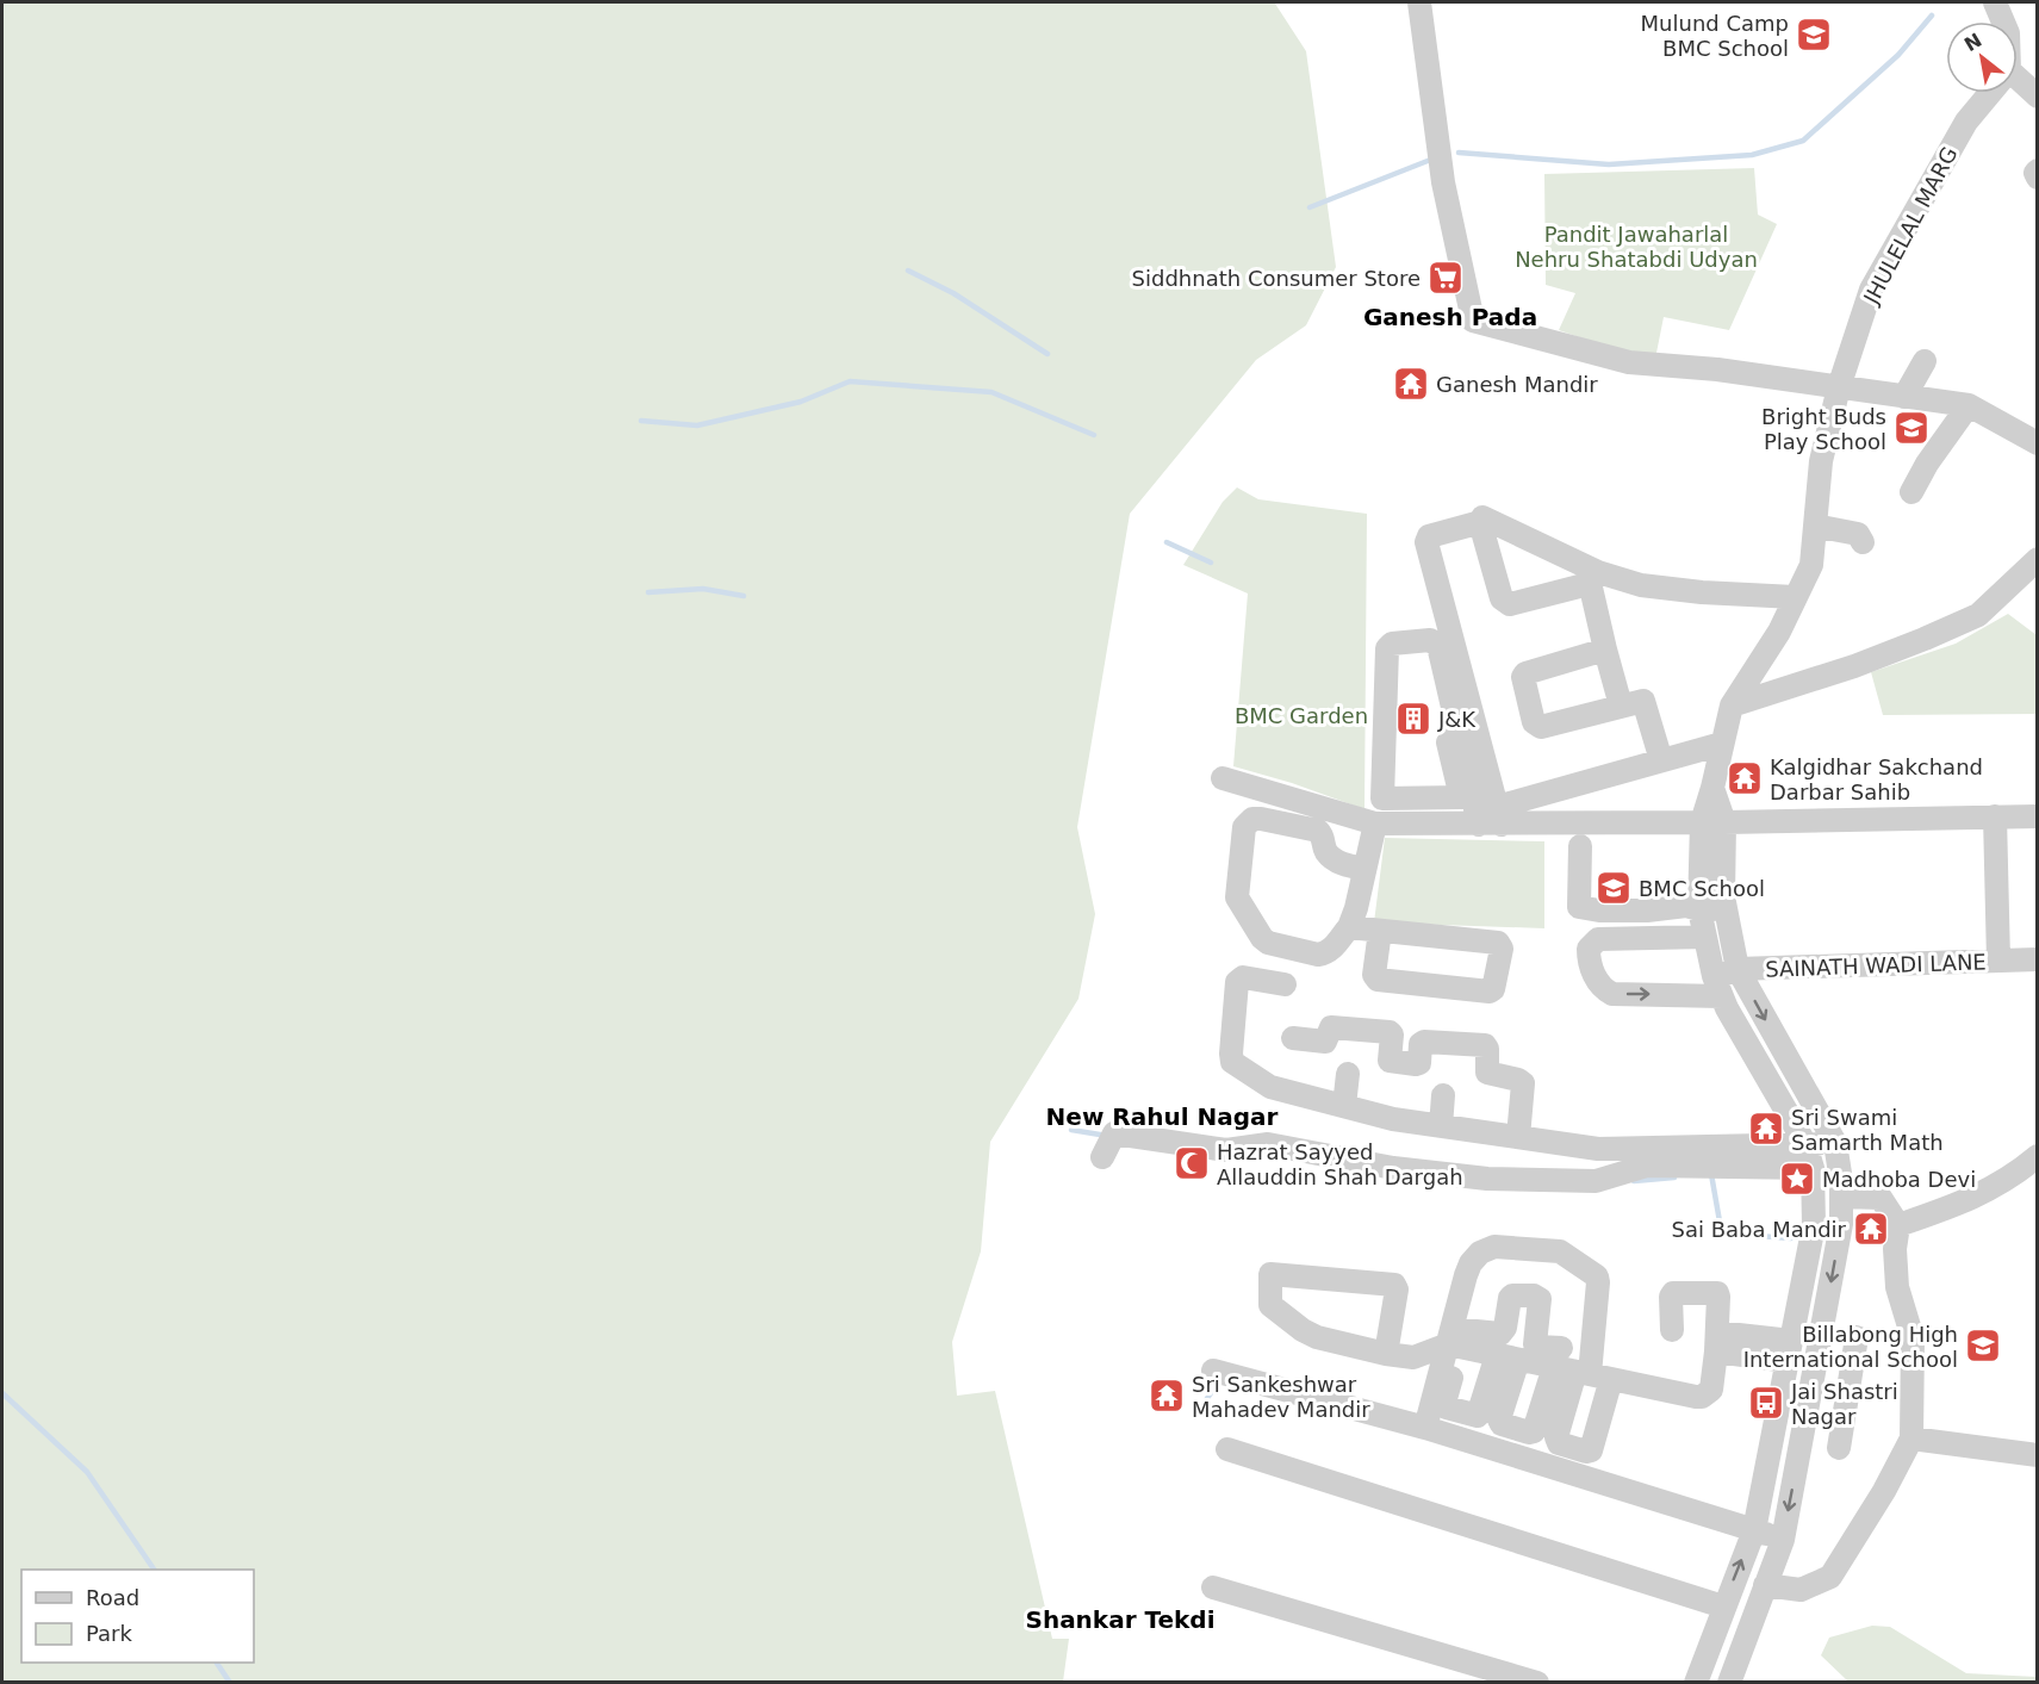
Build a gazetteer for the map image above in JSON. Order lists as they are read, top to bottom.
{
  "streets": {
    "street": ["JHULELAL MARG", "SAINATH WADI LANE"]
  },
  "districts": ["Ganesh Pada", "New Rahul Nagar", "Shankar Tekdi"],
  "parks": ["Pandit Jawaharlal Nehru Shatabdi Udyan", "BMC Garden"],
  "places": {
    "school or university": [
      "Mulund Camp BMC School",
      "Bright Buds Play School",
      "BMC School",
      "Billabong High International School"
    ],
    "supermarket": ["Siddhnath Consumer Store"],
    "temple": [
      "Ganesh Mandir",
      "Kalgidhar Sakchand Darbar Sahib",
      "Sri Swami Samarth Math",
      "Sai Baba Mandir",
      "Sri Sankeshwar Mahadev Mandir"
    ],
    "building": ["J&K"],
    "mosque": ["Hazrat Sayyed Allauddin Shah Dargah"],
    "place": ["Madhoba Devi"],
    "bus stop": ["Jai Shastri Nagar"]
  },
  "legend": ["Road", "Park"],
  "north": "top left"
}
